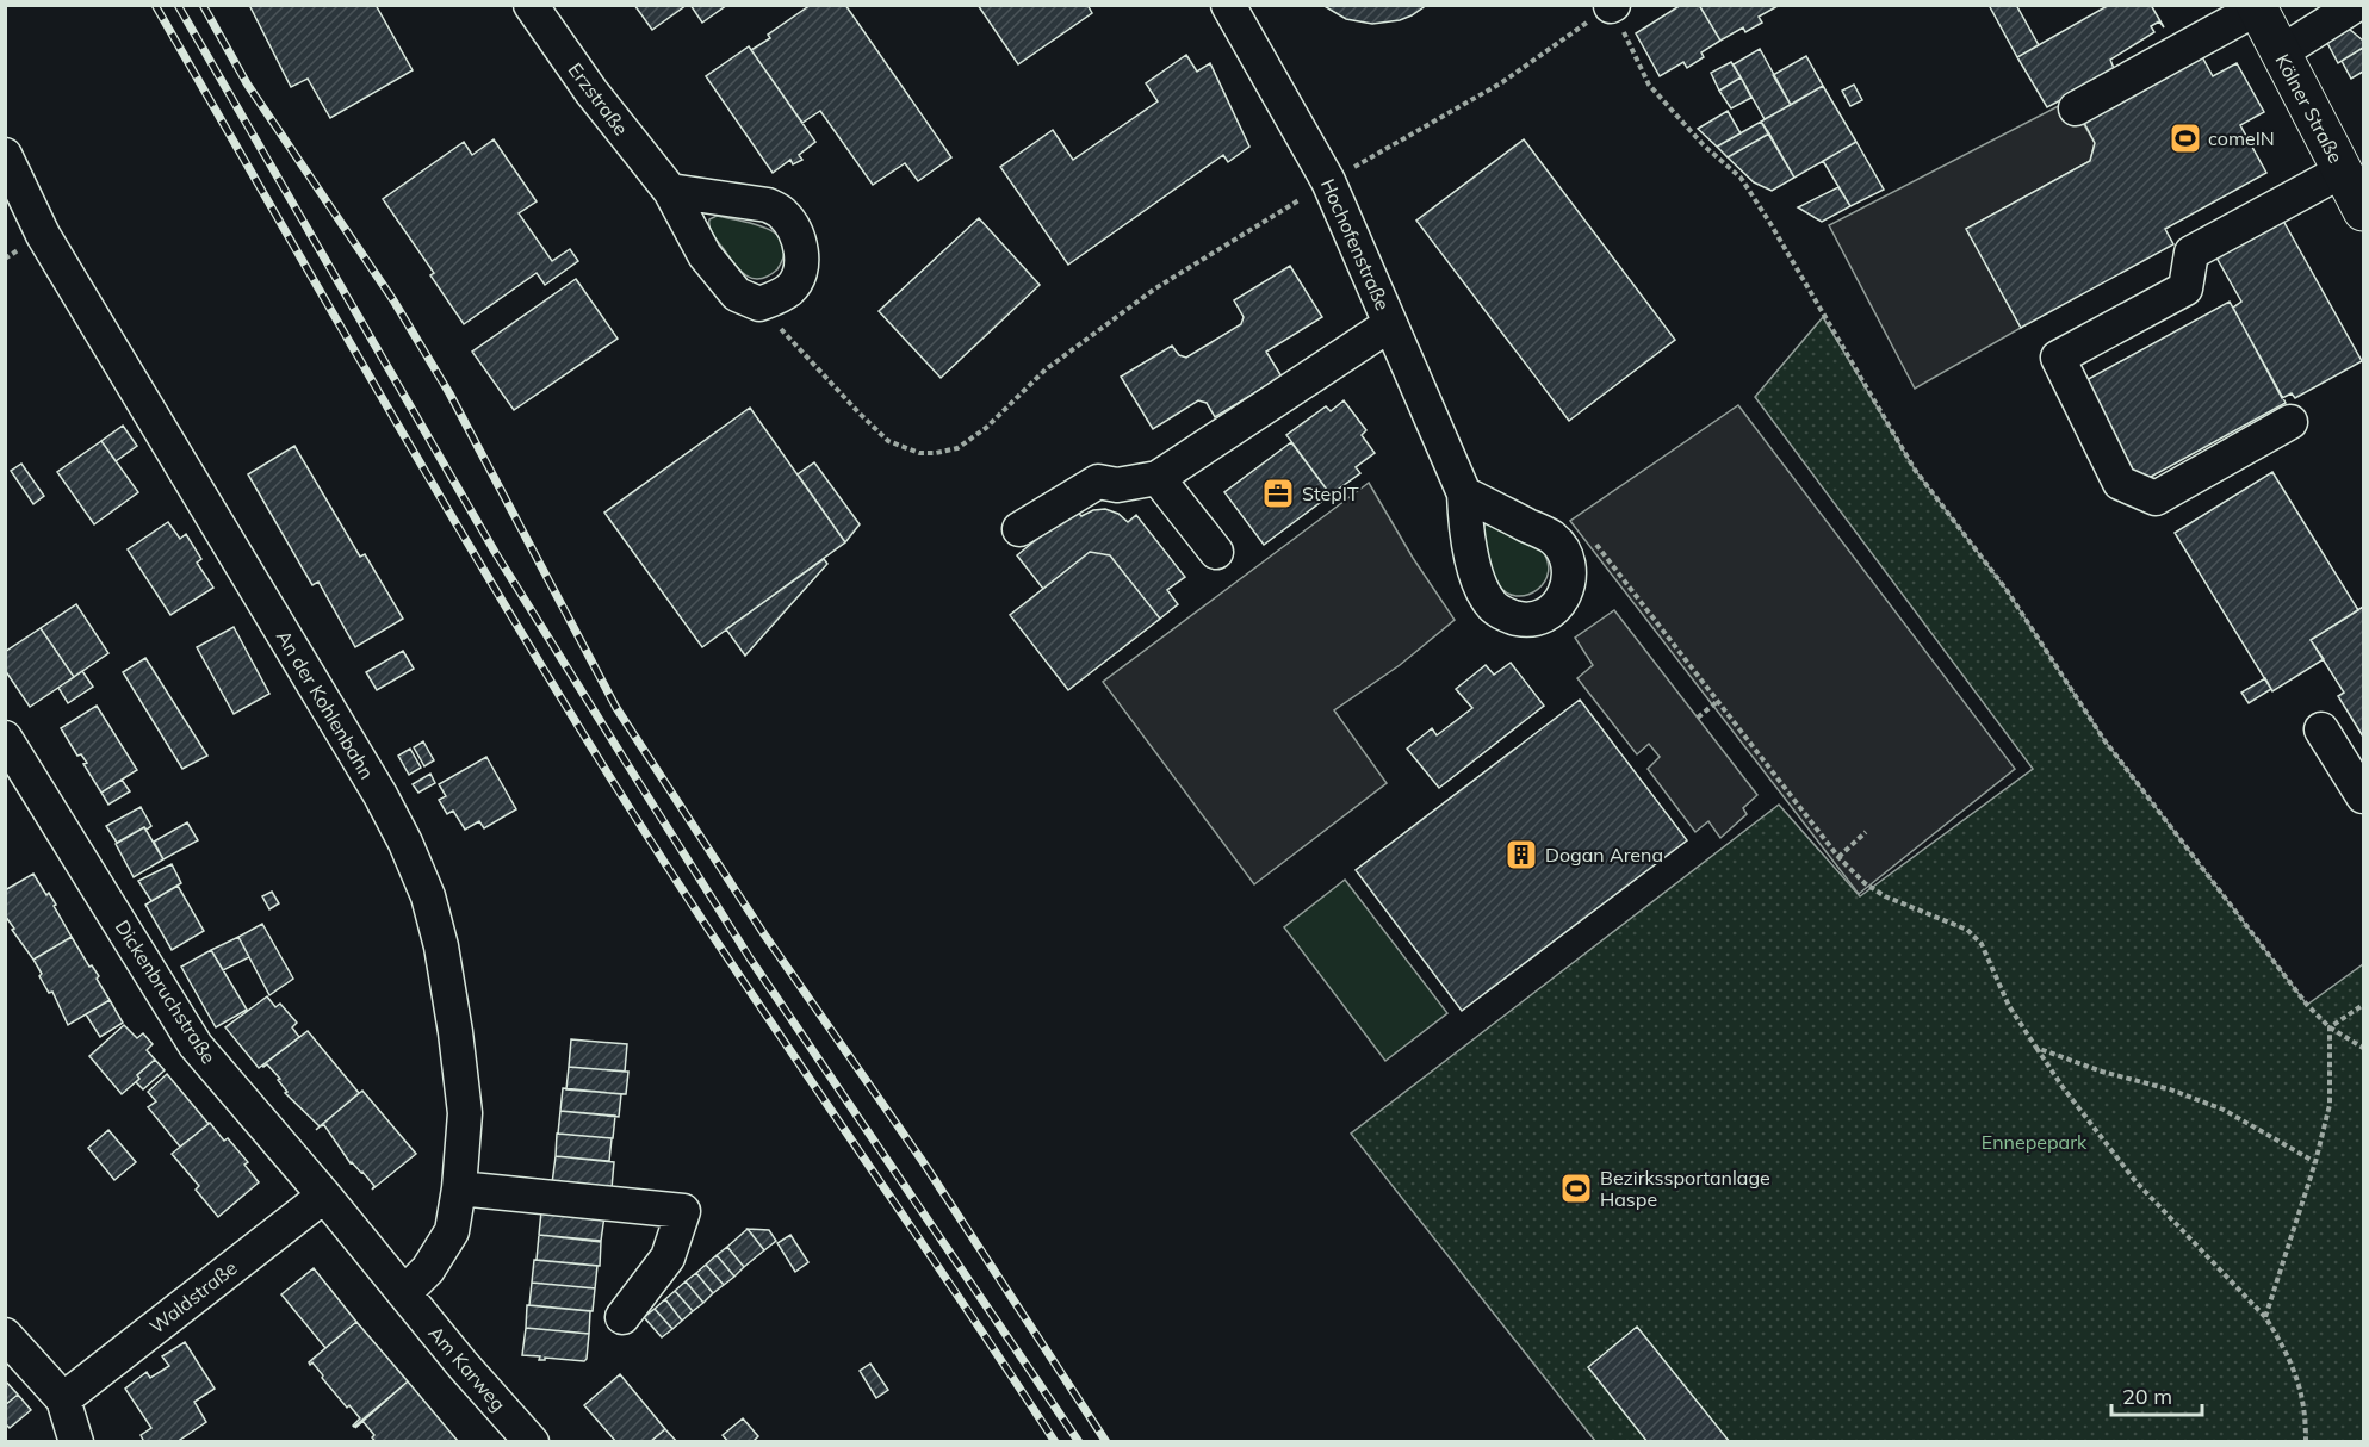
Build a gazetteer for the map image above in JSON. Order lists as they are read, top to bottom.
{
  "streets": {
    "main road": ["Kölner Straße"],
    "street": [
      "Erzstraße",
      "Hochofenstraße",
      "An der Kohlenbahn",
      "Dickenbruchstraße",
      "Waldstraße",
      "Am Karweg"
    ]
  },
  "crossings": [
    ["An der Kohlenbahn", "Dickenbruchstraße"],
    ["An der Kohlenbahn", "Am Karweg"],
    ["Dickenbruchstraße", "Waldstraße"],
    ["Dickenbruchstraße", "Am Karweg"]
  ],
  "parks": ["Ennepepark"],
  "places": {
    "sports": ["comeIN", "Bezirkssportanlage Haspe"],
    "office": ["StepIT"],
    "building": ["Dogan Arena"]
  },
  "scale_bar": "20 m"
}
